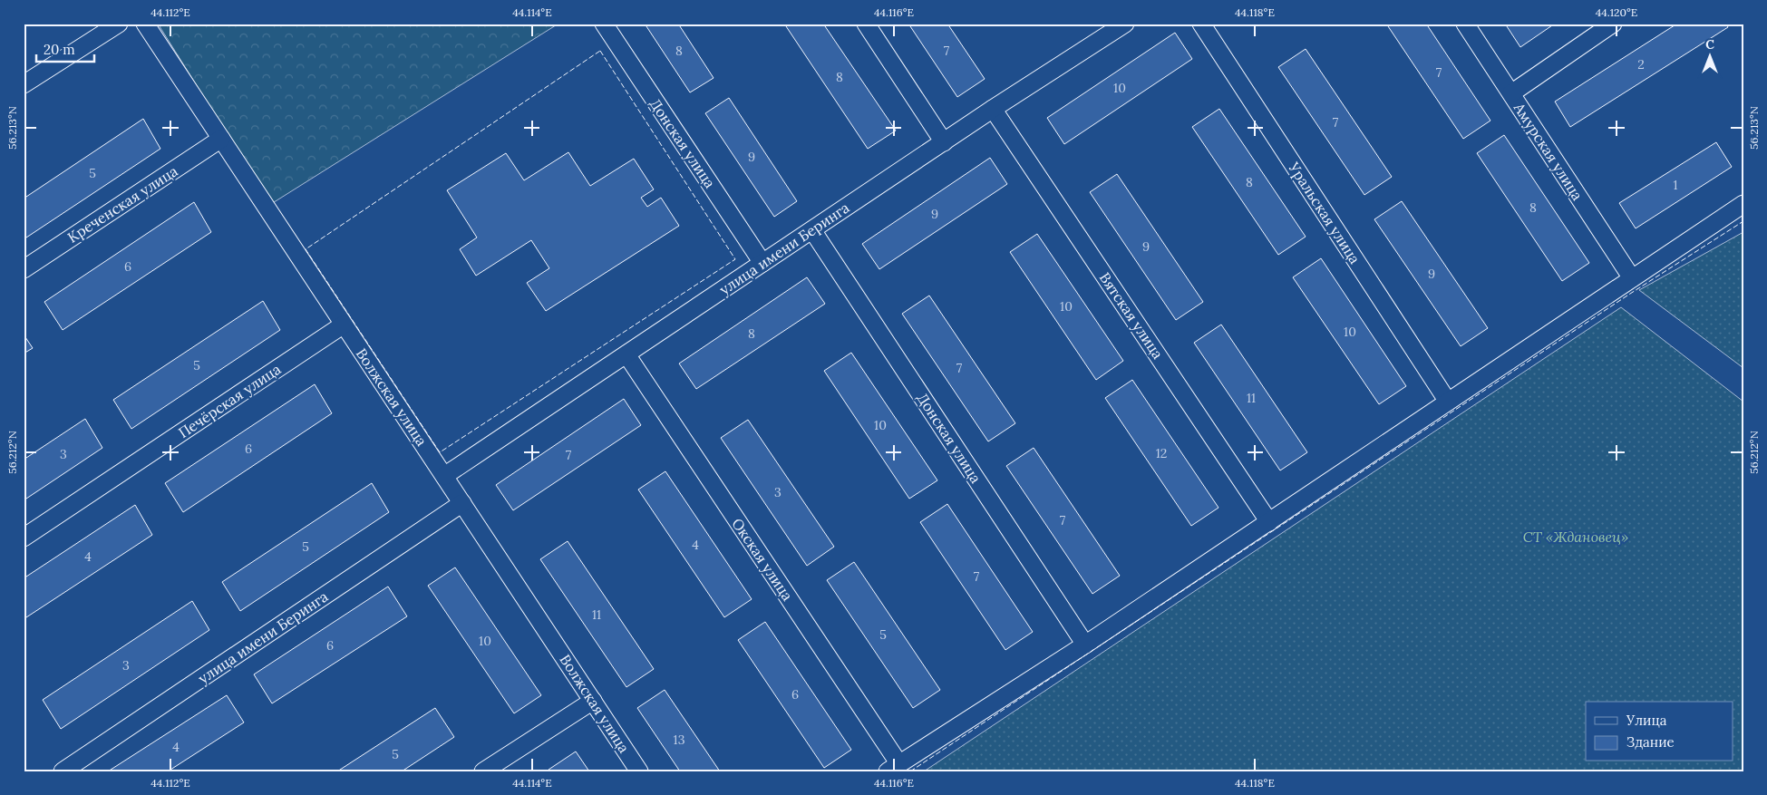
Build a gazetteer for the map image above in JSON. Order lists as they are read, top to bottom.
{
  "streets": {
    "street": [
      "Донская улица",
      "Амурская улица",
      "Креченская улица",
      "Уральская улица",
      "улица имени Беринга",
      "Вятская улица",
      "Волжская улица",
      "Печёрская улица",
      "Окская улица"
    ]
  },
  "crossings": [
    ["Донская улица", "улица имени Беринга"],
    ["Креченская улица", "Волжская улица"],
    ["улица имени Беринга", "Вятская улица"],
    ["улица имени Беринга", "Волжская улица"],
    ["улица имени Беринга", "Окская улица"],
    ["Волжская улица", "Печёрская улица"]
  ],
  "parks": ["СТ «Ждановец»"],
  "house_numbers": [
    "8",
    "7",
    "2",
    "7",
    "8",
    "10",
    "7",
    "9",
    "5",
    "8",
    "1",
    "8",
    "9",
    "9",
    "6",
    "9",
    "10",
    "10",
    "8",
    "5",
    "7",
    "11",
    "10",
    "6",
    "12",
    "3",
    "7",
    "3",
    "7",
    "4",
    "5",
    "4",
    "7",
    "11",
    "5",
    "10",
    "6",
    "3",
    "6",
    "13",
    "4",
    "5"
  ],
  "legend": ["Улица", "Здание"],
  "scale_bar": "20 m",
  "north": "top",
  "coordinates": [
    "44.112°E",
    "44.114°E",
    "44.116°E",
    "44.118°E",
    "44.120°E",
    "56.213°N",
    "56.212°N"
  ]
}
